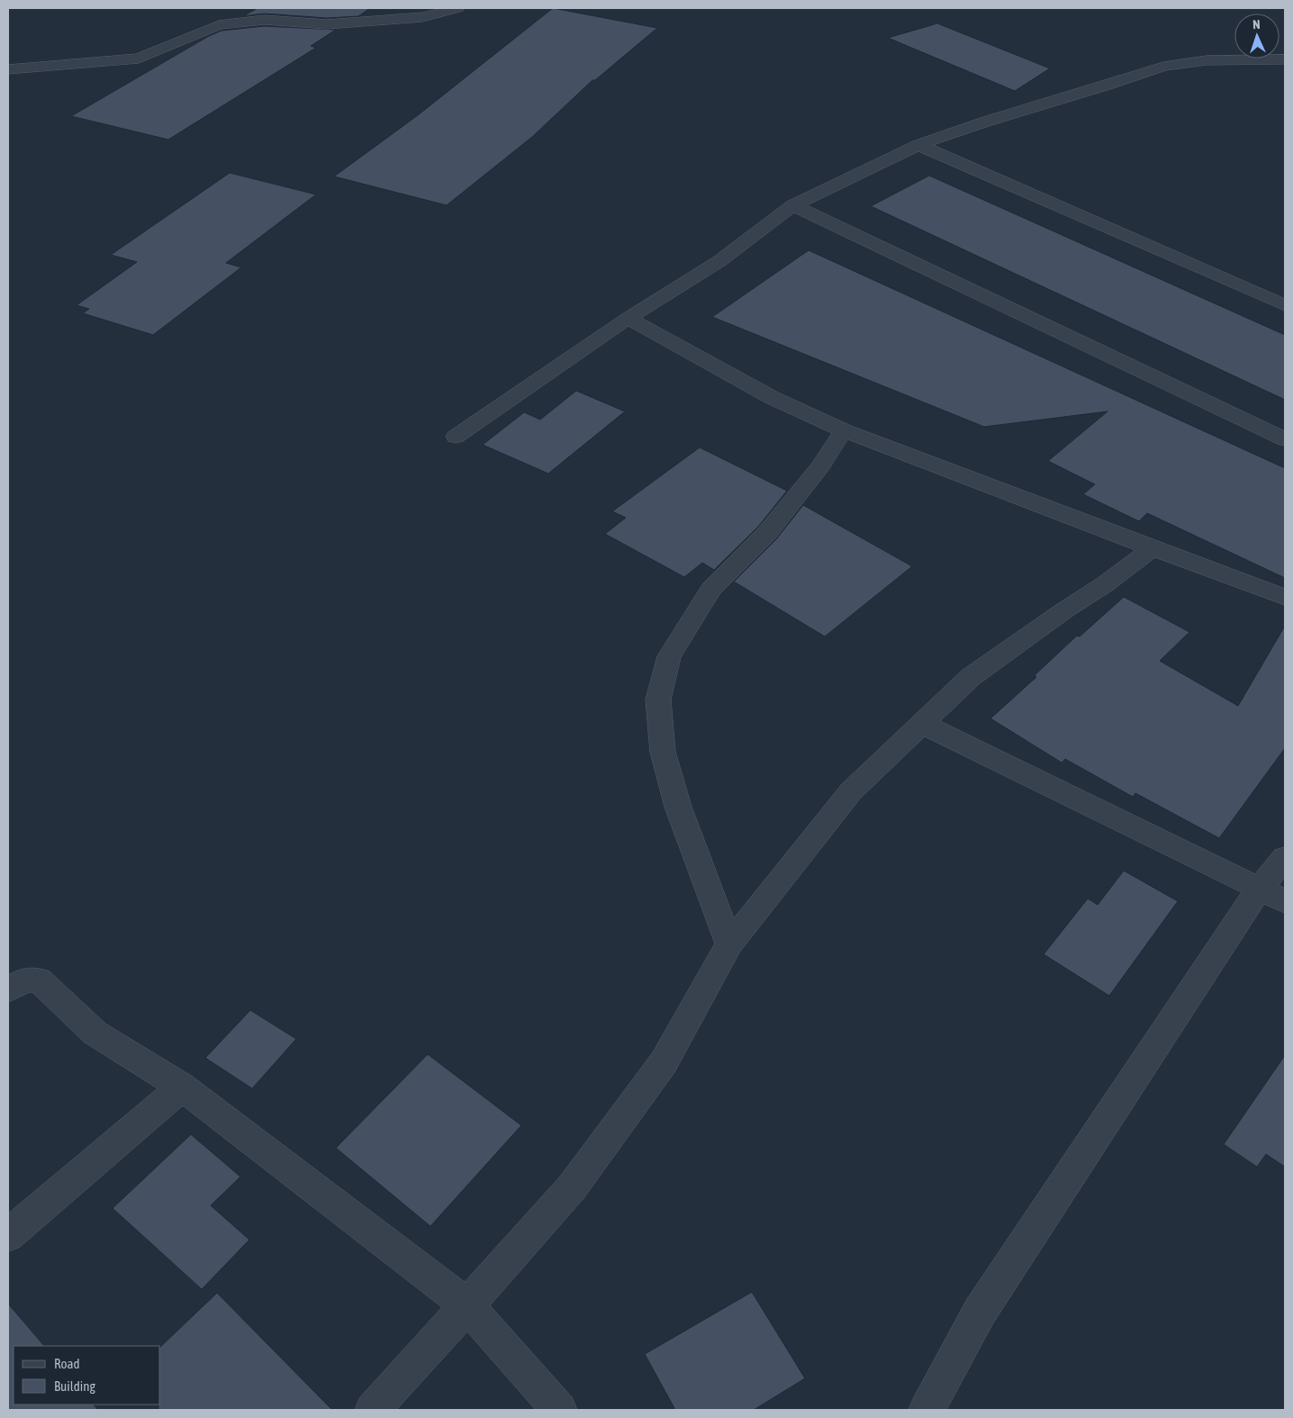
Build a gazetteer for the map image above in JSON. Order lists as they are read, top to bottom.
{
  "legend": ["Road", "Building"],
  "north": "top"
}
